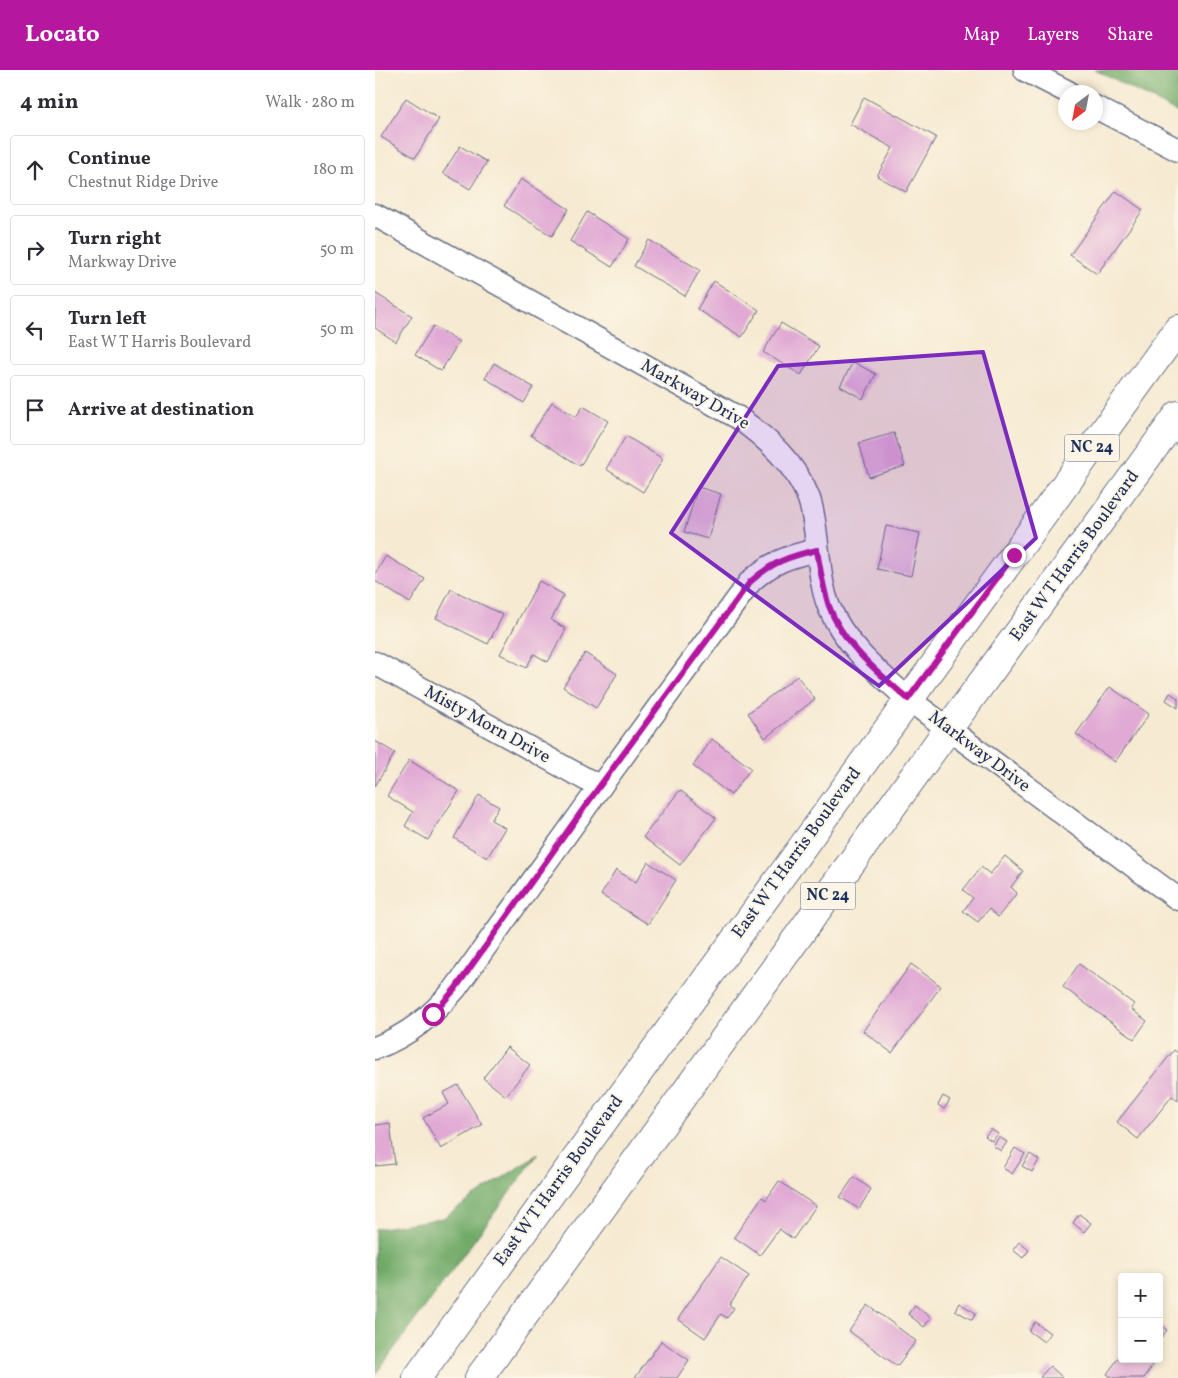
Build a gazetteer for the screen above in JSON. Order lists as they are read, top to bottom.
{
  "streets": {
    "main road": ["NC 24", "East W T Harris Boulevard"],
    "street": ["Markway Drive", "Misty Morn Drive"]
  },
  "crossings": [
    ["Markway Drive", "East W T Harris Boulevard"]
  ],
  "north": "bottom left",
  "page": {
    "header": "Locato",
    "nav": ["Map", "Layers", "Share"],
    "heading": ["4 min", "Walk · 280 m"],
    "list": [
      ["Continue", "Chestnut Ridge Drive", "180 m"],
      ["Turn right", "Markway Drive", "50 m"],
      ["Turn left", "East W T Harris Boulevard", "50 m"],
      "Arrive at destination"
    ],
    "map_buttons": ["+", "−"]
  }
}
